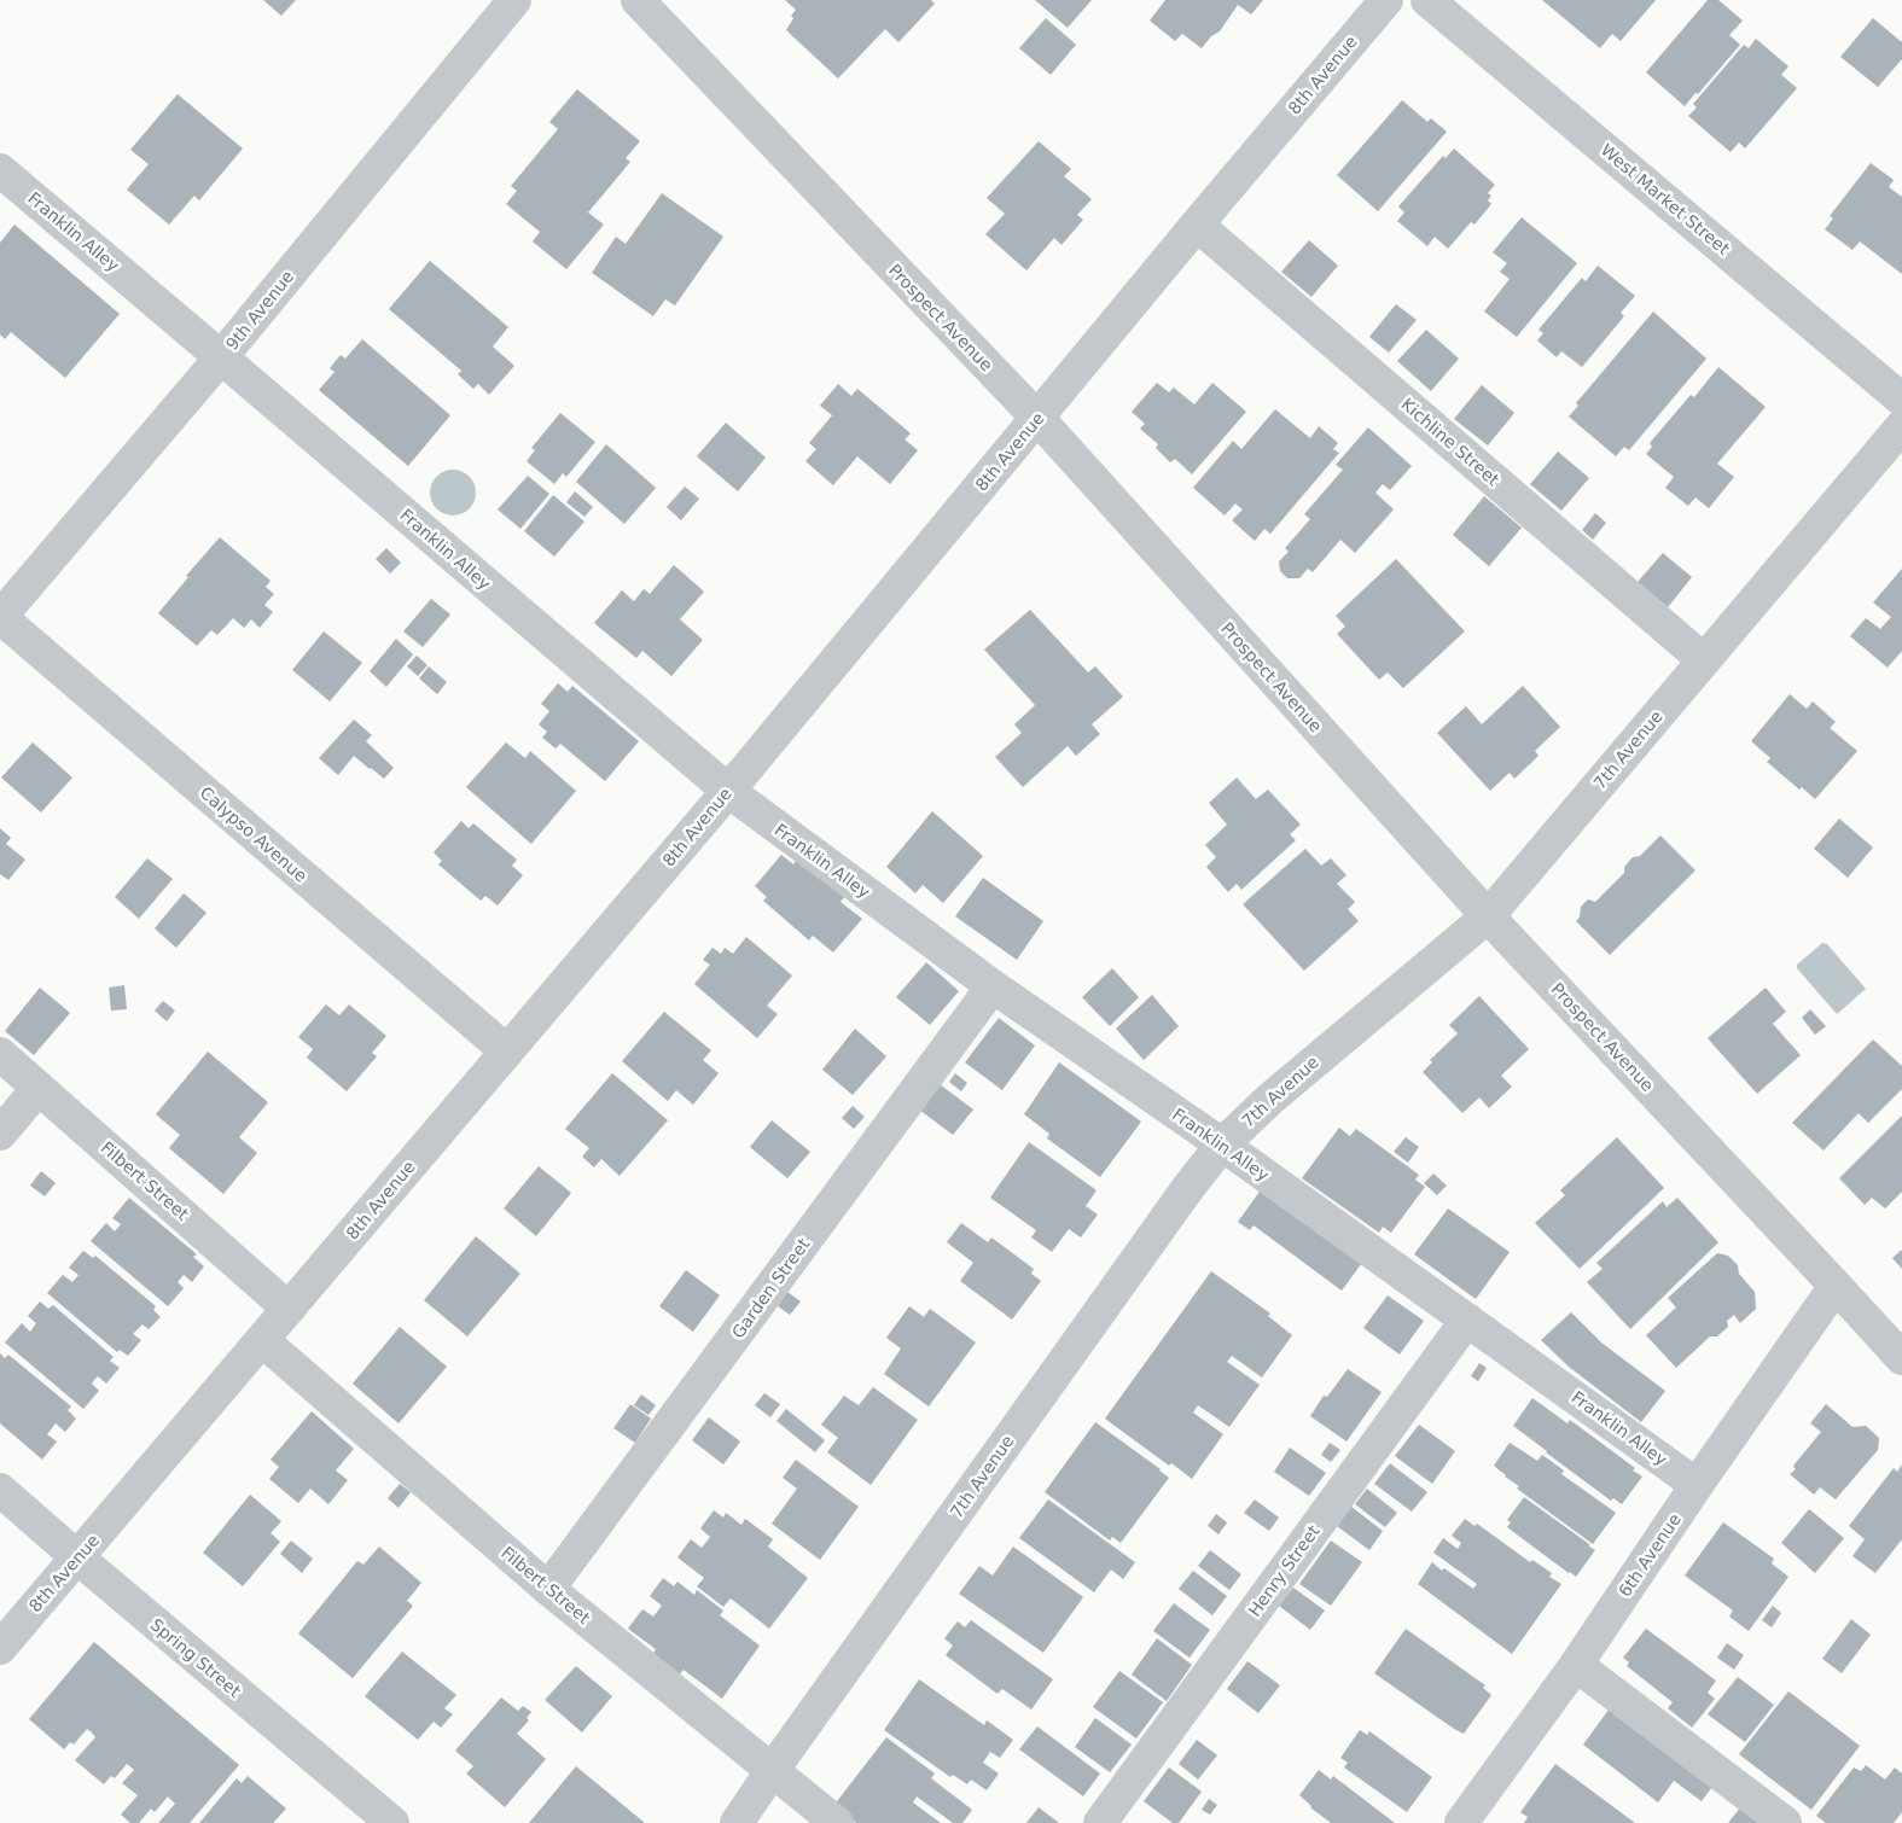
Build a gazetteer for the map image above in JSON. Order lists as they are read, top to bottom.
{
  "streets": {
    "street": [
      "8th Avenue",
      "West Market Street",
      "Franklin Alley",
      "9th Avenue",
      "Prospect Avenue",
      "Kichline Street",
      "7th Avenue",
      "Calypso Avenue",
      "Filbert Street",
      "Garden Street",
      "6th Avenue",
      "Henry Street",
      "Spring Street"
    ]
  },
  "crossings": [
    ["8th Avenue", "Franklin Alley"],
    ["8th Avenue", "Prospect Avenue"],
    ["8th Avenue", "Kichline Street"],
    ["8th Avenue", "Calypso Avenue"],
    ["8th Avenue", "Filbert Street"],
    ["8th Avenue", "Spring Street"],
    ["Franklin Alley", "9th Avenue"],
    ["Franklin Alley", "7th Avenue"],
    ["Franklin Alley", "Garden Street"],
    ["Franklin Alley", "6th Avenue"],
    ["Franklin Alley", "Henry Street"],
    ["9th Avenue", "Calypso Avenue"],
    ["Prospect Avenue", "7th Avenue"],
    ["Prospect Avenue", "6th Avenue"],
    ["Kichline Street", "7th Avenue"],
    ["7th Avenue", "Filbert Street"],
    ["Filbert Street", "Garden Street"]
  ]
}
